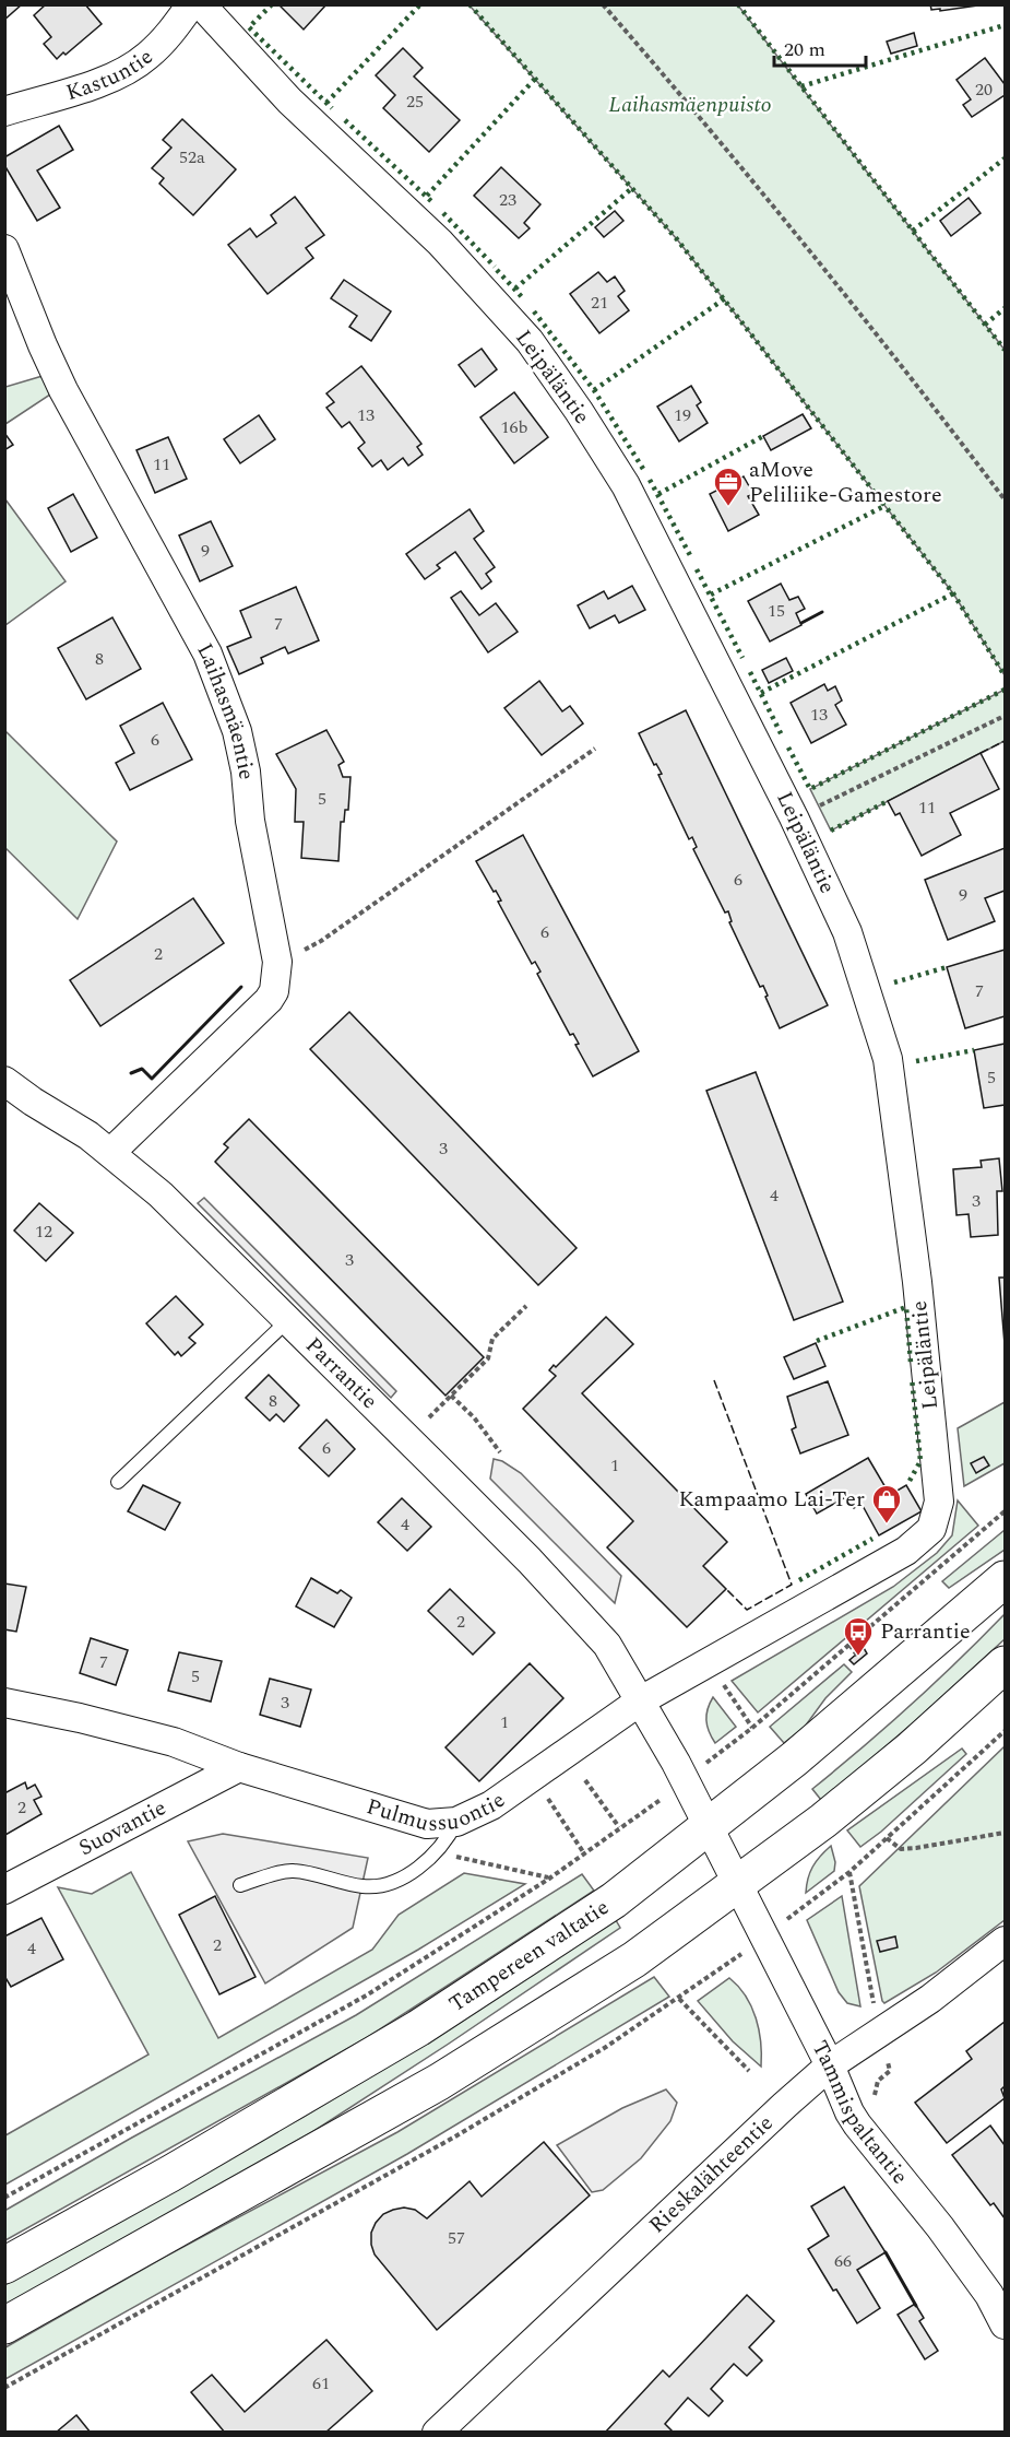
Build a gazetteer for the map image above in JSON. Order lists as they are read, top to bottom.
{
  "streets": {
    "highway": ["Tampereen valtatie"],
    "street": [
      "Kastuntie",
      "Leipäläntie",
      "Laihasmäentie",
      "Parrantie",
      "Pulmussuontie",
      "Suovantie",
      "Tammispaltantie",
      "Rieskalähteentie"
    ]
  },
  "crossings": [
    ["Leipäläntie", "Parrantie"],
    ["Leipäläntie", "Pulmussuontie"],
    ["Laihasmäentie", "Parrantie"],
    ["Parrantie", "Pulmussuontie"],
    ["Pulmussuontie", "Suovantie"],
    ["Tammispaltantie", "Rieskalähteentie"]
  ],
  "parks": ["Laihasmäenpuisto"],
  "places": {
    "office": ["aMove Peliliike-Gamestore"],
    "shop": ["Kampaamo Lai-Ter"],
    "bus stop": ["Parrantie"]
  },
  "house_numbers": [
    "20",
    "25",
    "52a",
    "23",
    "21",
    "13",
    "19",
    "16b",
    "11",
    "9",
    "15",
    "7",
    "8",
    "13",
    "6",
    "5",
    "11",
    "6",
    "9",
    "6",
    "2",
    "7",
    "5",
    "3",
    "4",
    "3",
    "12",
    "3",
    "8",
    "6",
    "1",
    "4",
    "2",
    "7",
    "5",
    "3",
    "1",
    "2",
    "2",
    "4",
    "57",
    "66",
    "61"
  ],
  "scale_bar": "20 m"
}
